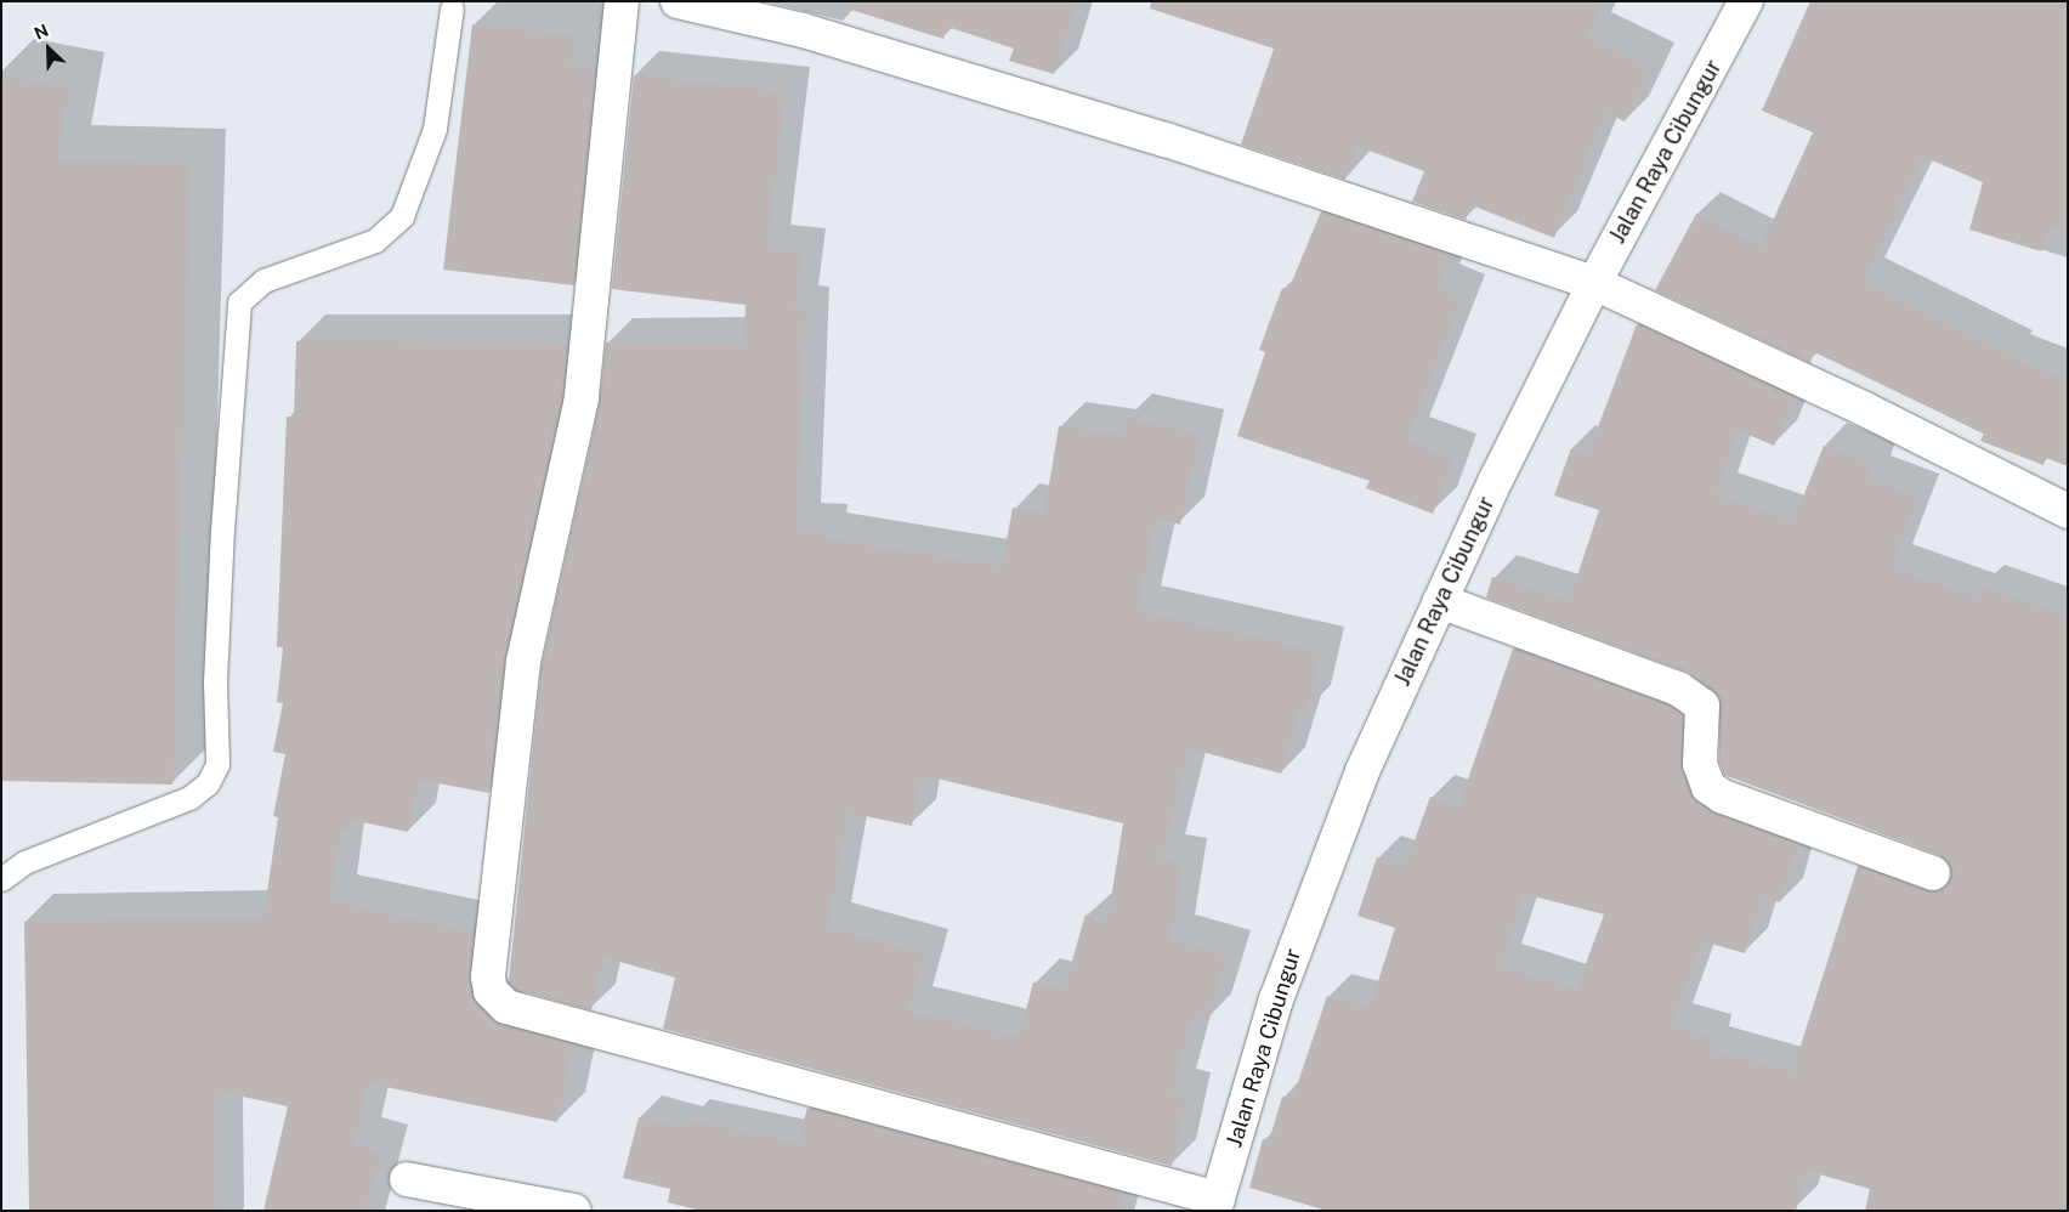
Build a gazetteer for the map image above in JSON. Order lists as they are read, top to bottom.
{
  "streets": {
    "main road": ["Jalan Raya Cibungur"]
  },
  "north": "top left"
}
